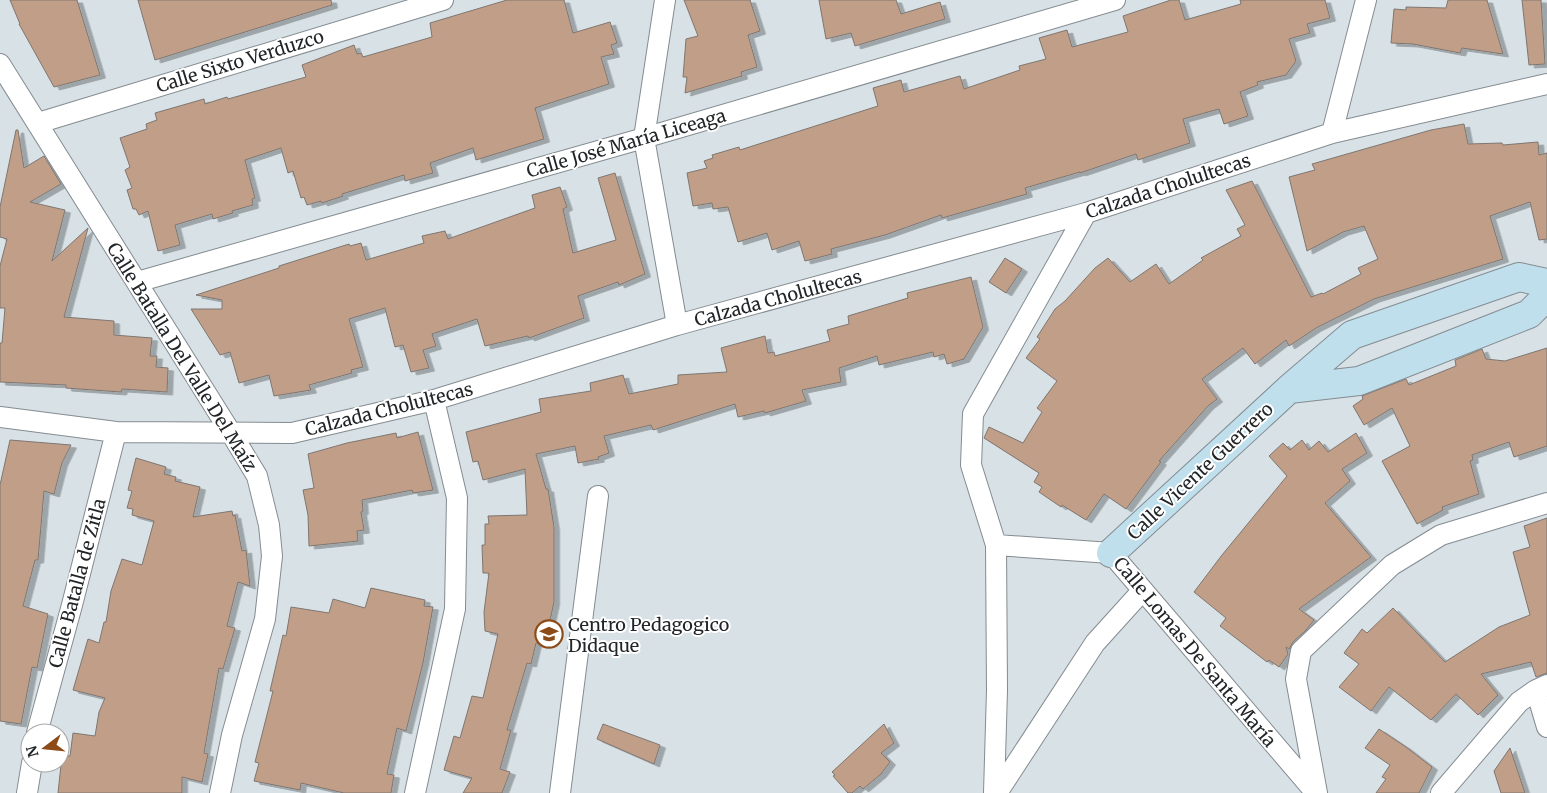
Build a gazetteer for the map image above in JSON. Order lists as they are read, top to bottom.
{
  "streets": {
    "street": [
      "Calle Sixto Verduzco",
      "Calle José María Liceaga",
      "Calzada Cholultecas",
      "Calle Batalla Del Valle Del Maíz",
      "Calle Vicente Guerrero",
      "Calle Batalla de Zitla",
      "Calle Lomas De Santa María"
    ]
  },
  "crossings": [
    ["Calle Sixto Verduzco", "Calle Batalla Del Valle Del Maíz"],
    ["Calle José María Liceaga", "Calle Batalla Del Valle Del Maíz"],
    ["Calzada Cholultecas", "Calle Batalla Del Valle Del Maíz"],
    ["Calzada Cholultecas", "Calle Batalla de Zitla"],
    ["Calle Vicente Guerrero", "Calle Lomas De Santa María"]
  ],
  "places": {
    "school or university": ["Centro Pedagogico Didaque"]
  },
  "north": "left"
}
